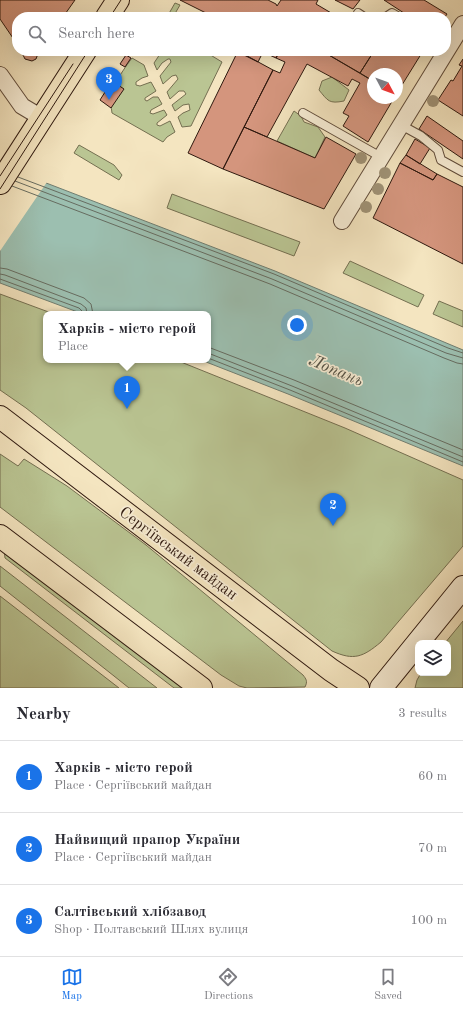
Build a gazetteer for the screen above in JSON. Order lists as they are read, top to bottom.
{
  "streets": {
    "main road": ["Сергіївський майдан"]
  },
  "water": ["Лопань"],
  "north": "bottom right",
  "page": {
    "search": "Search here",
    "pins": ["3", "1", "2"],
    "popup": ["Харків - місто герой", "Place"],
    "heading": ["Nearby", "3 results"],
    "list": [
      {
        "mark": "1",
        "name": "Харків - місто герой",
        "note": "Place · Сергіївський майдан",
        "value": "60 m"
      },
      {
        "mark": "2",
        "name": "Найвищий прапор України",
        "note": "Place · Сергіївський майдан",
        "value": "70 m"
      },
      {
        "mark": "3",
        "name": "Салтівський хлібзавод",
        "note": "Shop · Полтавський Шлях вулиця",
        "value": "100 m"
      }
    ],
    "nav": ["Map", "Directions", "Saved"]
  }
}
